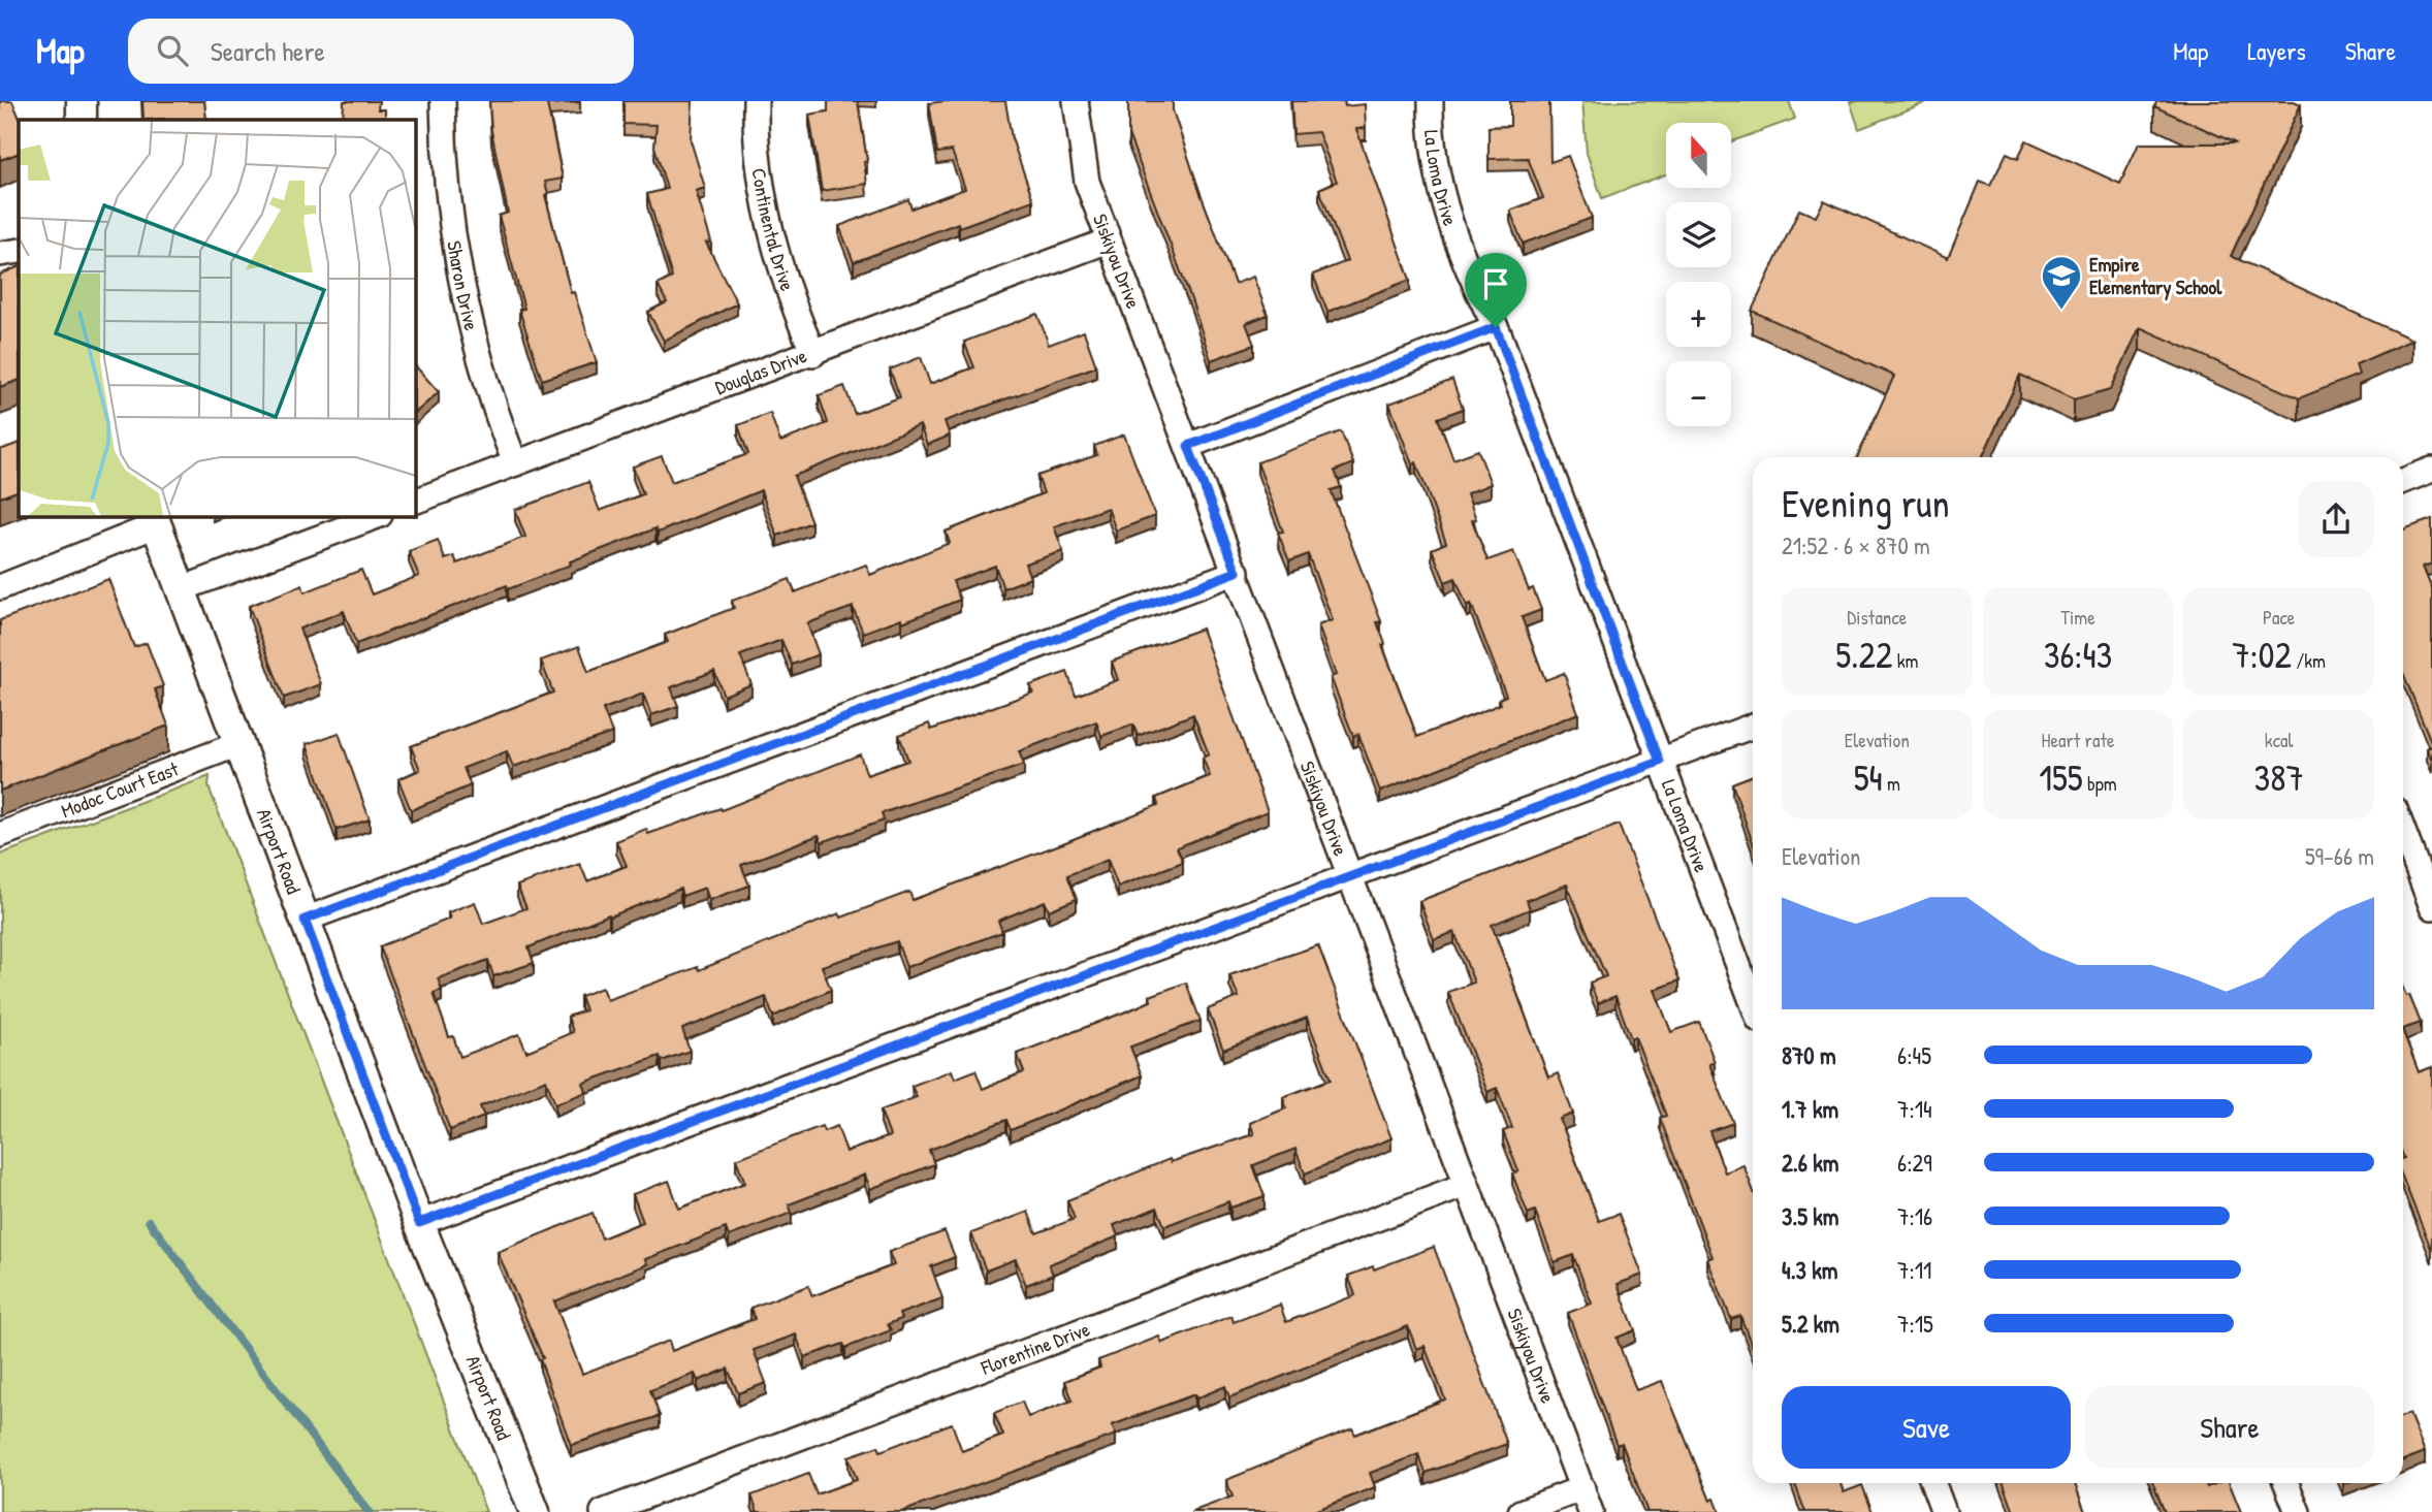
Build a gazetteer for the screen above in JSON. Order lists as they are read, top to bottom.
{
  "streets": {
    "street": [
      "La Loma Drive",
      "Continental Drive",
      "Siskiyou Drive",
      "Sharon Drive",
      "Douglas Drive",
      "Modoc Court East",
      "Airport Road",
      "Florentine Drive"
    ]
  },
  "crossings": [
    ["Continental Drive", "Douglas Drive"],
    ["Siskiyou Drive", "Douglas Drive"],
    ["Siskiyou Drive", "Florentine Drive"],
    ["Sharon Drive", "Douglas Drive"],
    ["Modoc Court East", "Airport Road"]
  ],
  "places": {
    "school or university": ["Empire Elementary School"]
  },
  "north": "top",
  "page": {
    "header": "Map",
    "search": "Search here",
    "nav": ["Map", "Layers", "Share"],
    "map_buttons": ["+", "−"],
    "heading": ["Evening run", "21:52 · 6 × 870 m"],
    "stats": [
      ["Distance", "5.22 km"],
      ["Time", "36:43"],
      ["Pace", "7:02 /km"],
      ["Elevation", "54 m"],
      ["Heart rate", "155 bpm"],
      ["kcal", "387"]
    ],
    "chart": ["Elevation", "59–66 m"],
    "list": [
      {
        "name": "870 m",
        "note": "6:45"
      },
      {
        "name": "1.7 km",
        "note": "7:14"
      },
      {
        "name": "2.6 km",
        "note": "6:29"
      },
      {
        "name": "3.5 km",
        "note": "7:16"
      },
      {
        "name": "4.3 km",
        "note": "7:11"
      },
      {
        "name": "5.2 km",
        "note": "7:15"
      }
    ],
    "buttons": ["Save", "Share"]
  }
}
